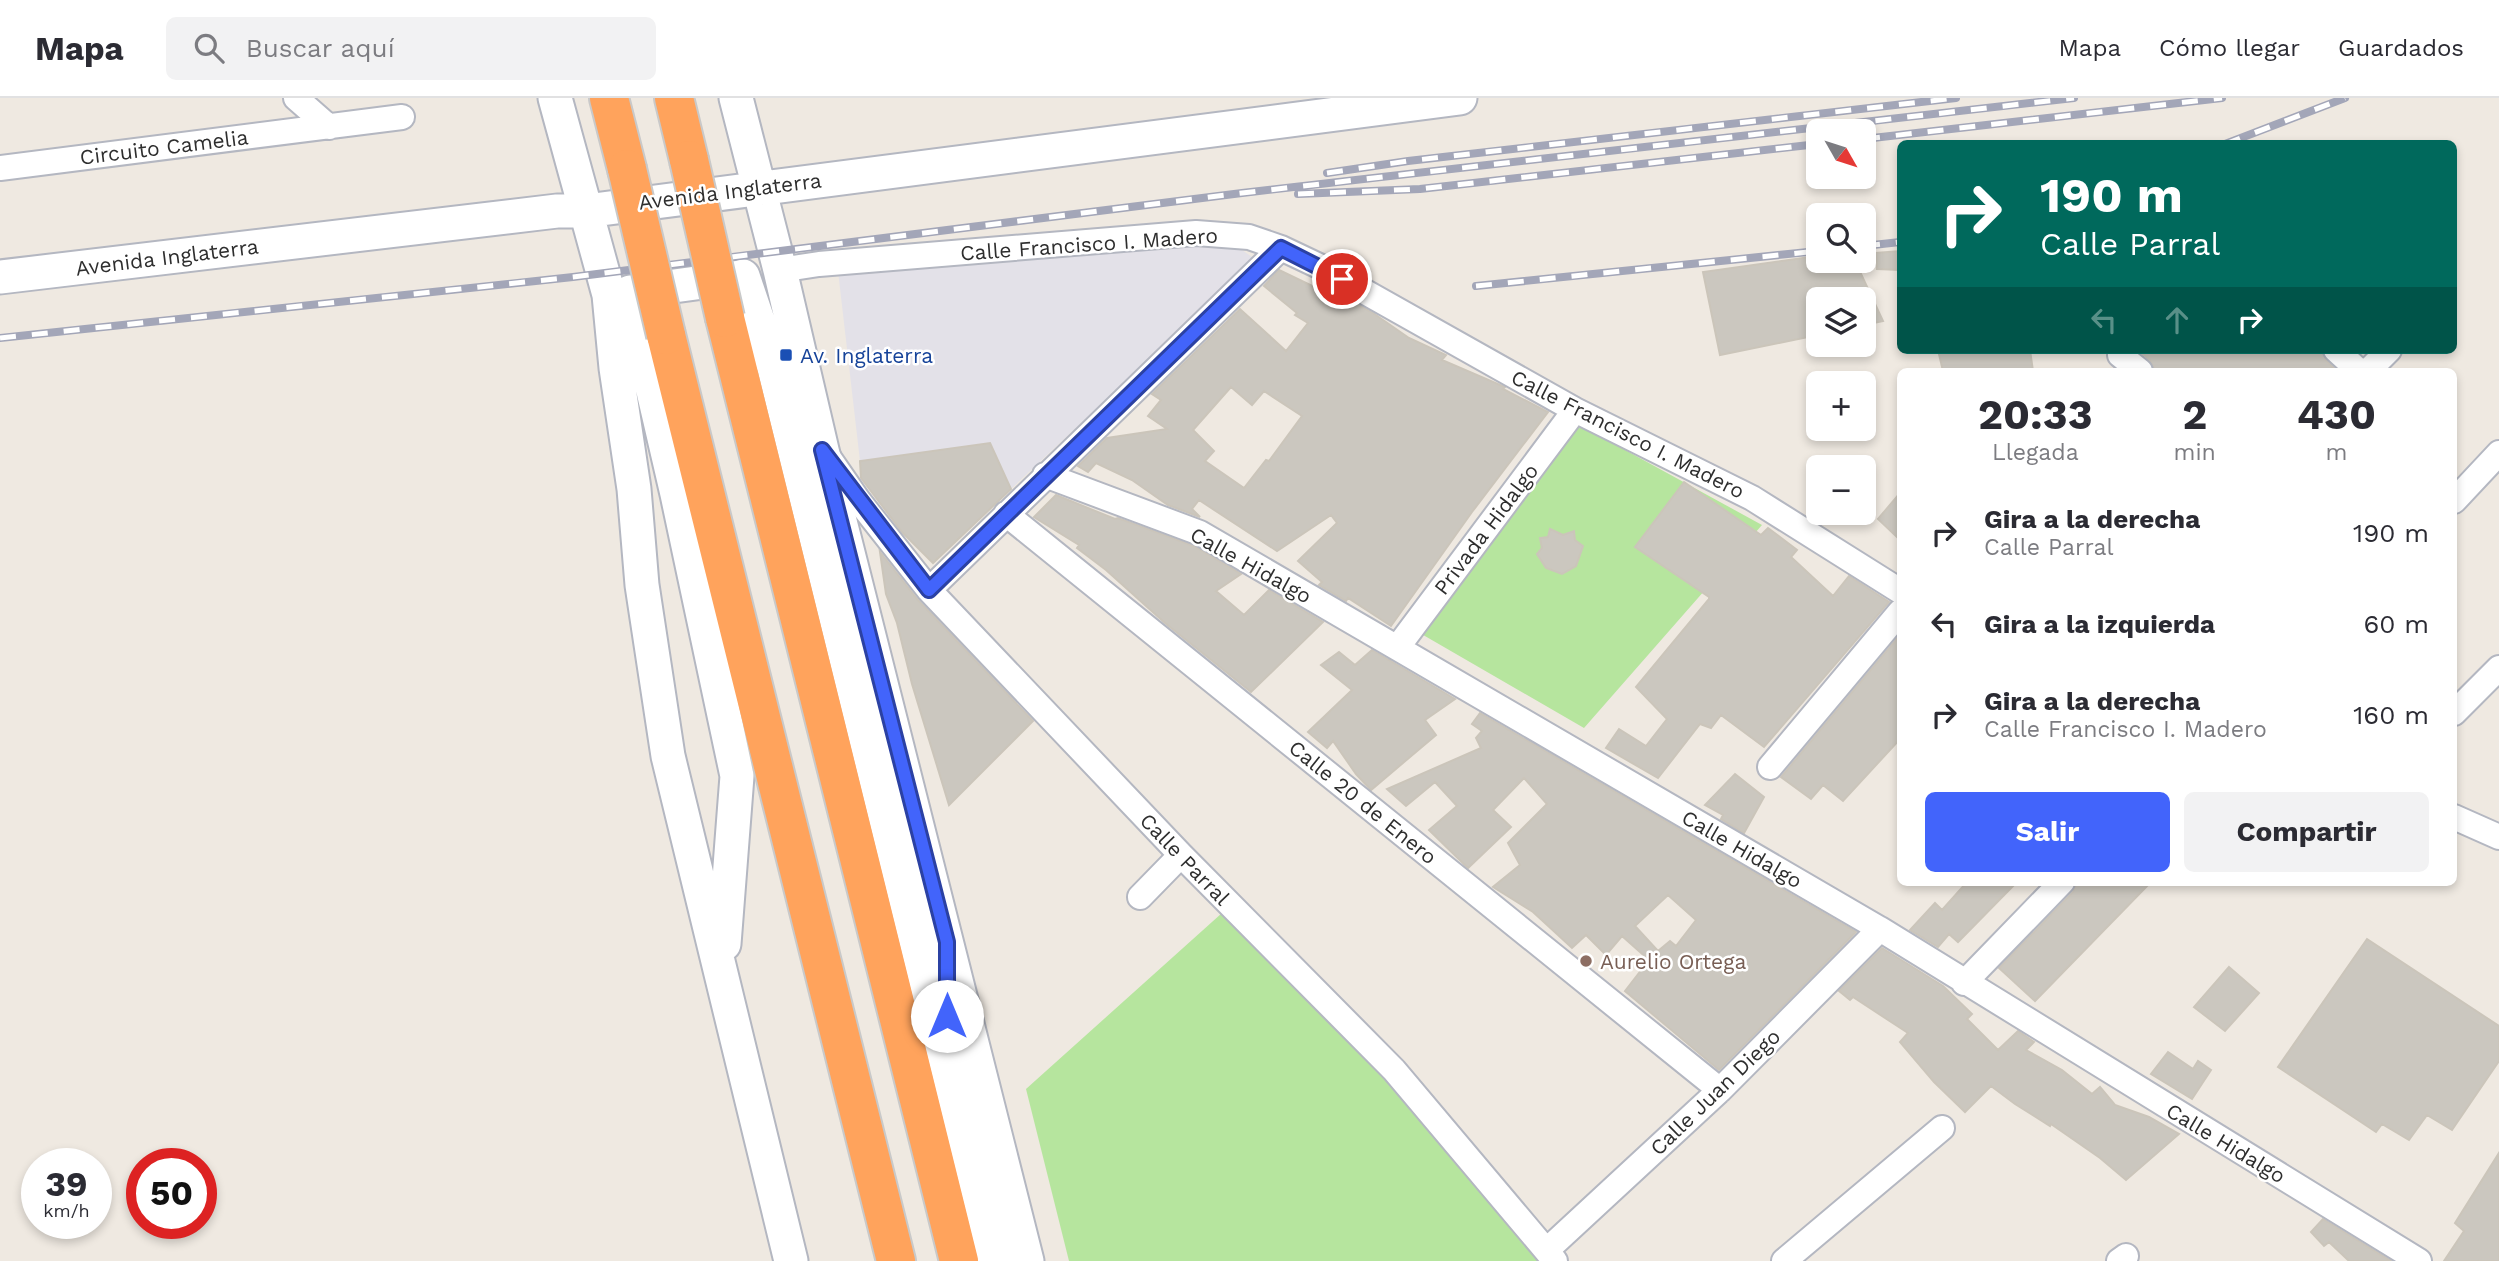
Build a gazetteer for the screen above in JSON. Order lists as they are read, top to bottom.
{
  "streets": {
    "main road": ["Avenida Inglaterra", "Calle Francisco I. Madero"],
    "street": [
      "Circuito Camelia",
      "Privada Hidalgo",
      "Calle Hidalgo",
      "Calle 20 de Enero",
      "Calle Parral",
      "Calle Juan Diego"
    ]
  },
  "crossings": [
    ["Calle Francisco I. Madero", "Privada Hidalgo"],
    ["Privada Hidalgo", "Calle Hidalgo"],
    ["Calle Hidalgo", "Calle Juan Diego"],
    ["Calle 20 de Enero", "Calle Juan Diego"],
    ["Calle Parral", "Calle Juan Diego"]
  ],
  "places": {
    "transit": ["Av. Inglaterra"],
    "other": ["Aurelio Ortega"]
  },
  "north": "bottom right",
  "page": {
    "header": "Mapa",
    "search": "Buscar aquí",
    "nav": ["Mapa", "Cómo llegar", "Guardados"],
    "map_buttons": ["+", "−"],
    "turn": ["190 m", "Calle Parral"],
    "eta": [
      "20:33",
      "Llegada",
      "2",
      "min",
      "430",
      "m"
    ],
    "list": [
      {
        "name": "Gira a la derecha",
        "note": "Calle Parral",
        "value": "190 m"
      },
      {
        "name": "Gira a la izquierda",
        "value": "60 m"
      },
      {
        "name": "Gira a la derecha",
        "note": "Calle Francisco I. Madero",
        "value": "160 m"
      }
    ],
    "buttons": ["Salir", "Compartir"],
    "speed": "39 km/h",
    "limit": "50"
  }
}
